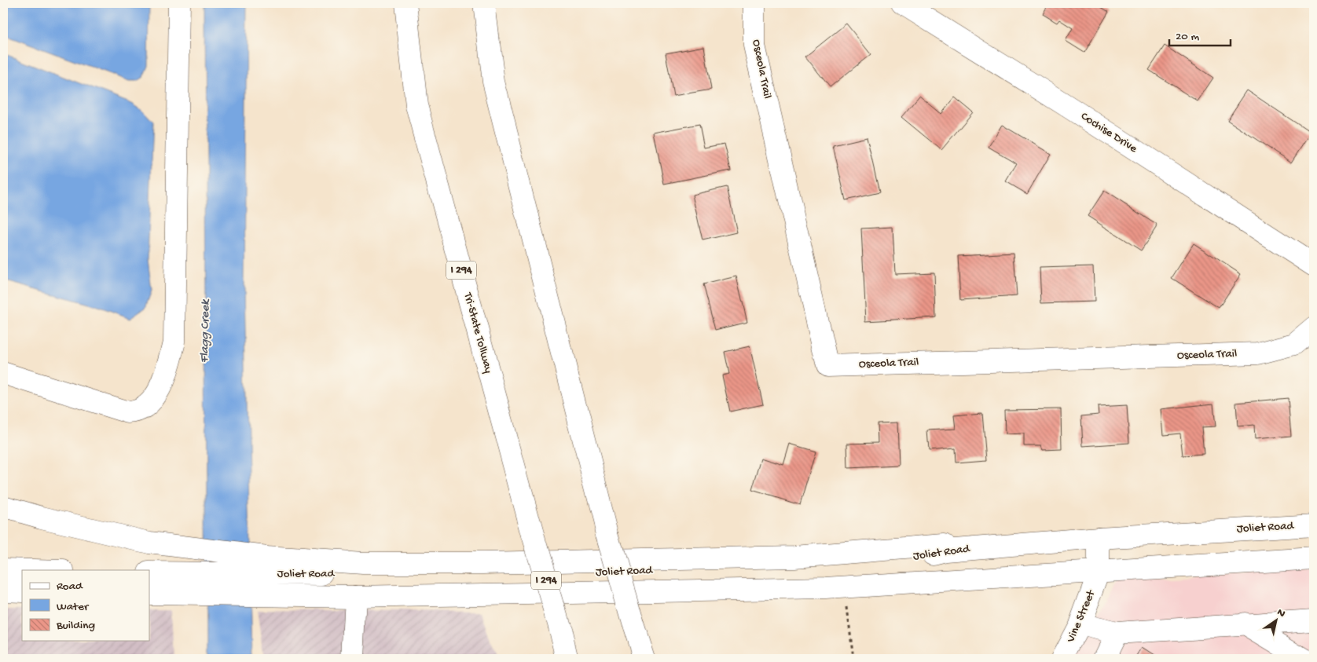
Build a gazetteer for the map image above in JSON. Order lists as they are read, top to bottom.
{
  "streets": {
    "main road": [
      "Osceola Trail",
      "Cochise Drive",
      "I 294",
      "Tri-State Tollway",
      "Joliet Road",
      "Vine Street"
    ]
  },
  "crossings": [
    ["Joliet Road", "Vine Street"]
  ],
  "water": ["Flagg Creek"],
  "legend": ["Road", "Water", "Building"],
  "scale_bar": "20 m",
  "north": "top right"
}
